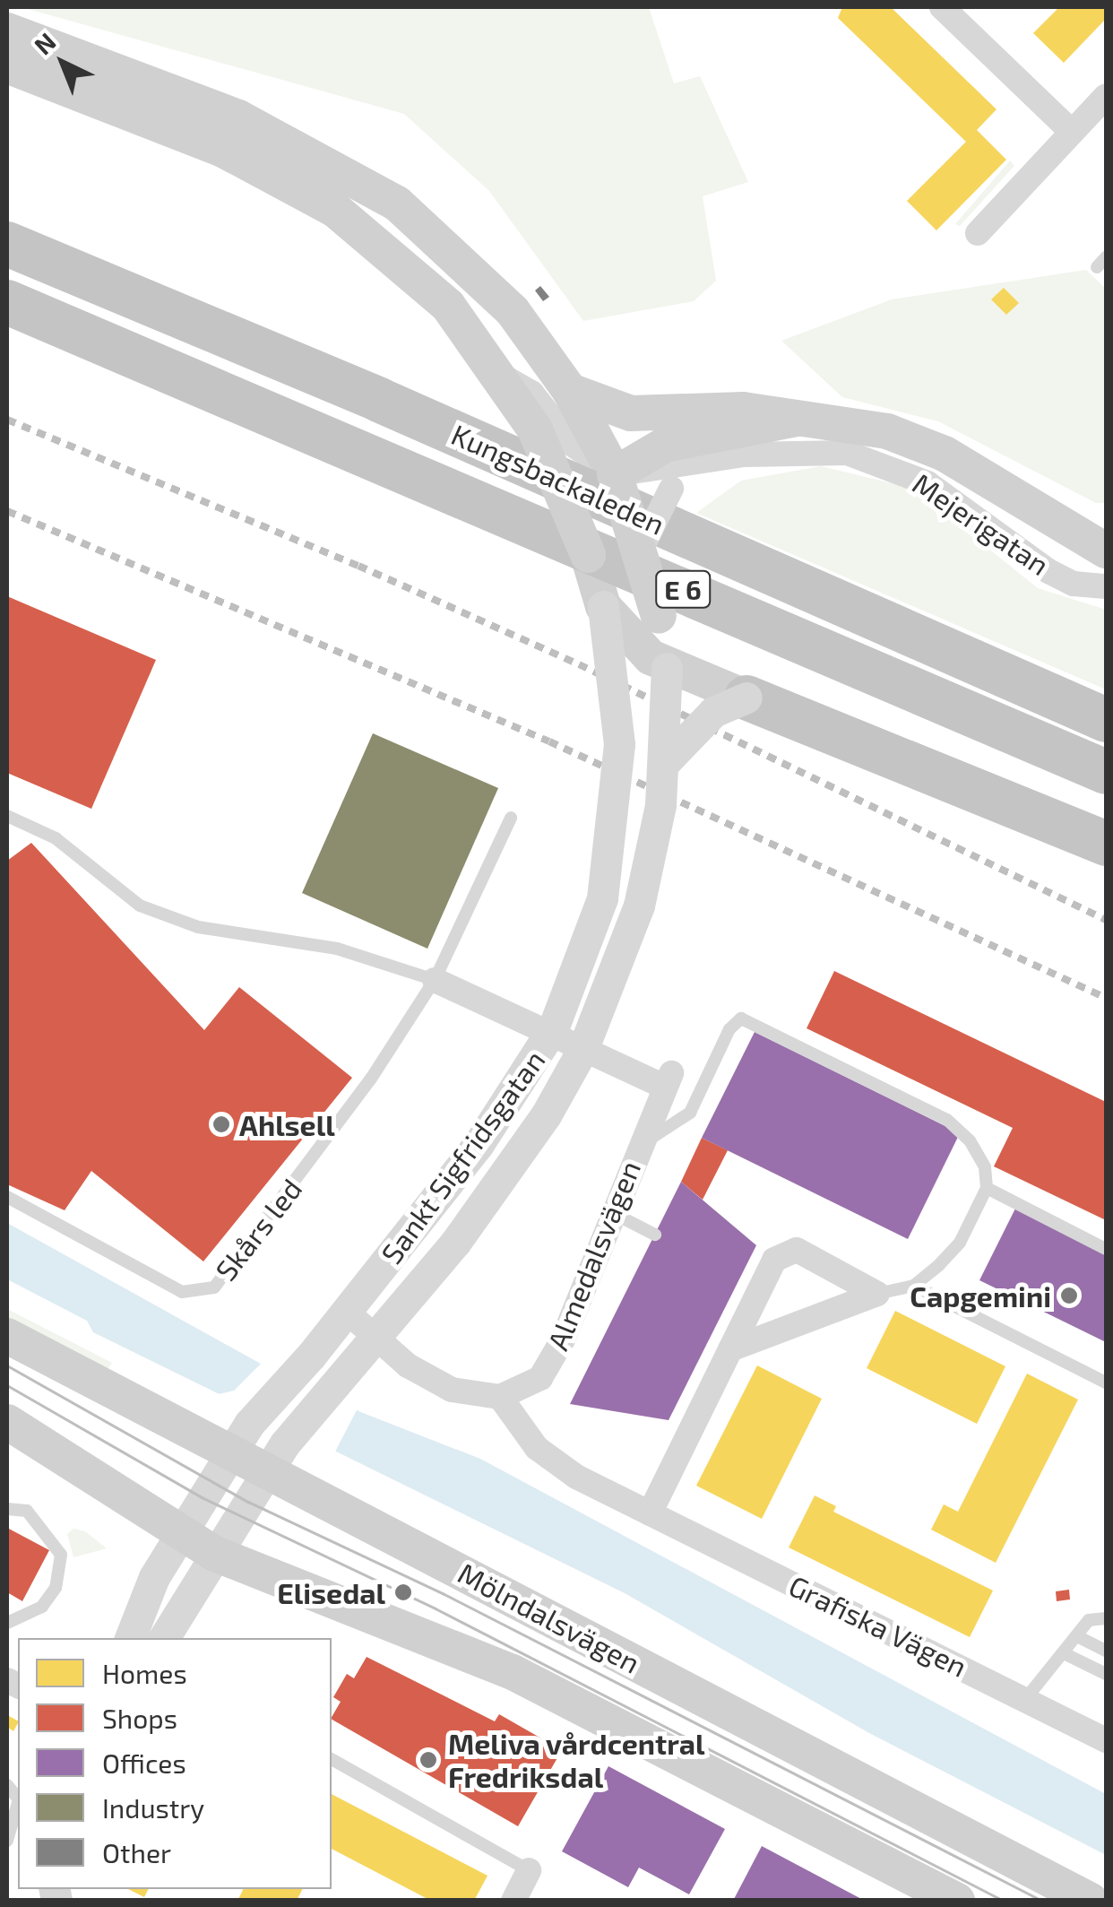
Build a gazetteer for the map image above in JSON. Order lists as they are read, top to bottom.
{
  "streets": {
    "highway": ["Kungsbackaleden", "E 6"],
    "main road": ["Mejerigatan", "Sankt Sigfridsgatan", "Mölndalsvägen"],
    "street": ["Almedalsvägen", "Grafiska Vägen"],
    "lane": ["Skårs led"]
  },
  "crossings": [
    ["Mejerigatan", "Sankt Sigfridsgatan"],
    ["Sankt Sigfridsgatan", "Mölndalsvägen"],
    ["Skårs led", "Almedalsvägen"],
    ["Almedalsvägen", "Grafiska Vägen"]
  ],
  "places": [
    "Ahlsell",
    "Capgemini",
    "Elisedal",
    "Meliva vårdcentral Fredriksdal"
  ],
  "legend": [
    "Homes",
    "Shops",
    "Offices",
    "Industry",
    "Other"
  ],
  "north": "top left"
}
